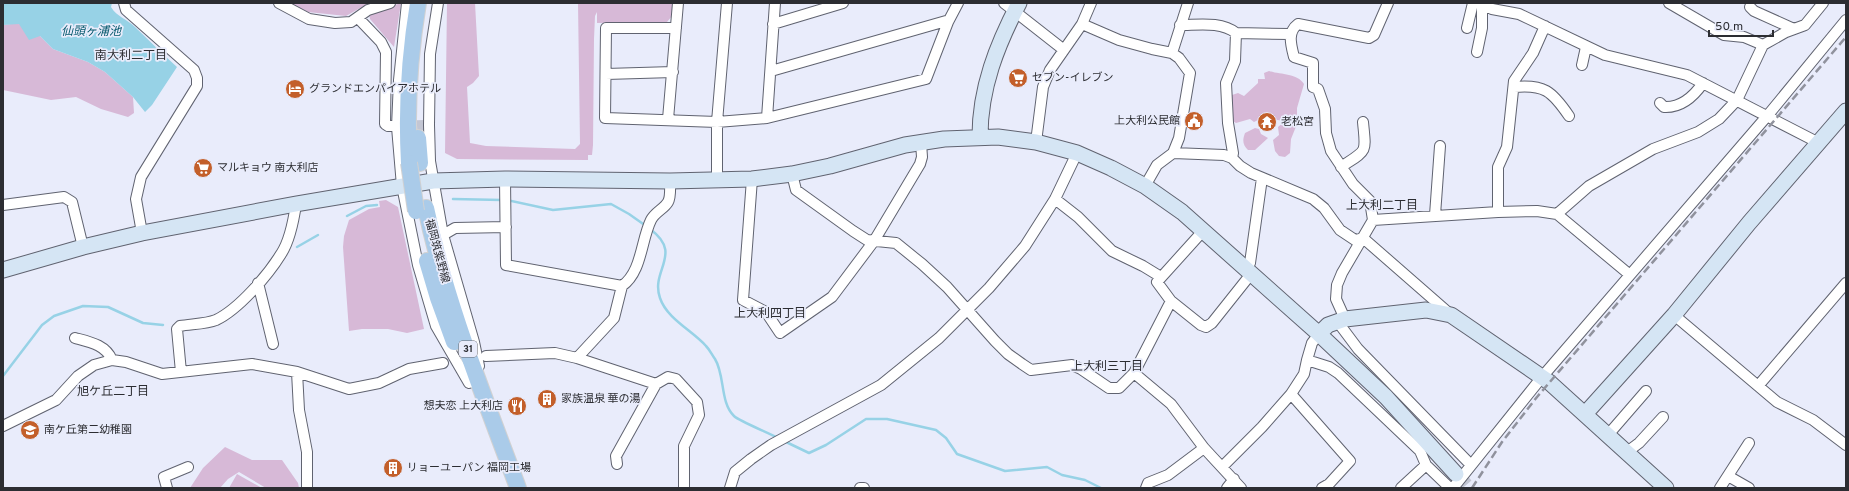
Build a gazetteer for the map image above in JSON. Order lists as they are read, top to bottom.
{
  "streets": {
    "main road": ["福岡筑紫野線", "31"]
  },
  "districts": [
    "南大利二丁目",
    "上大利二丁目",
    "上大利四丁目",
    "上大利三丁目",
    "旭ケ丘二丁目"
  ],
  "water": ["仙頭ヶ浦池"],
  "places": {
    "supermarket": ["セブン-イレブン", "マルキョウ 南大利店"],
    "hotel": ["グランドエンパイアホテル"],
    "public building": ["上大利公民館"],
    "temple": ["老松宮"],
    "building": ["家族温泉 華の湯", "リョーユーパン 福岡工場"],
    "restaurant": ["想夫恋 上大利店"],
    "school or university": ["南ケ丘第二幼稚園"]
  },
  "scale_bar": "50 m"
}
